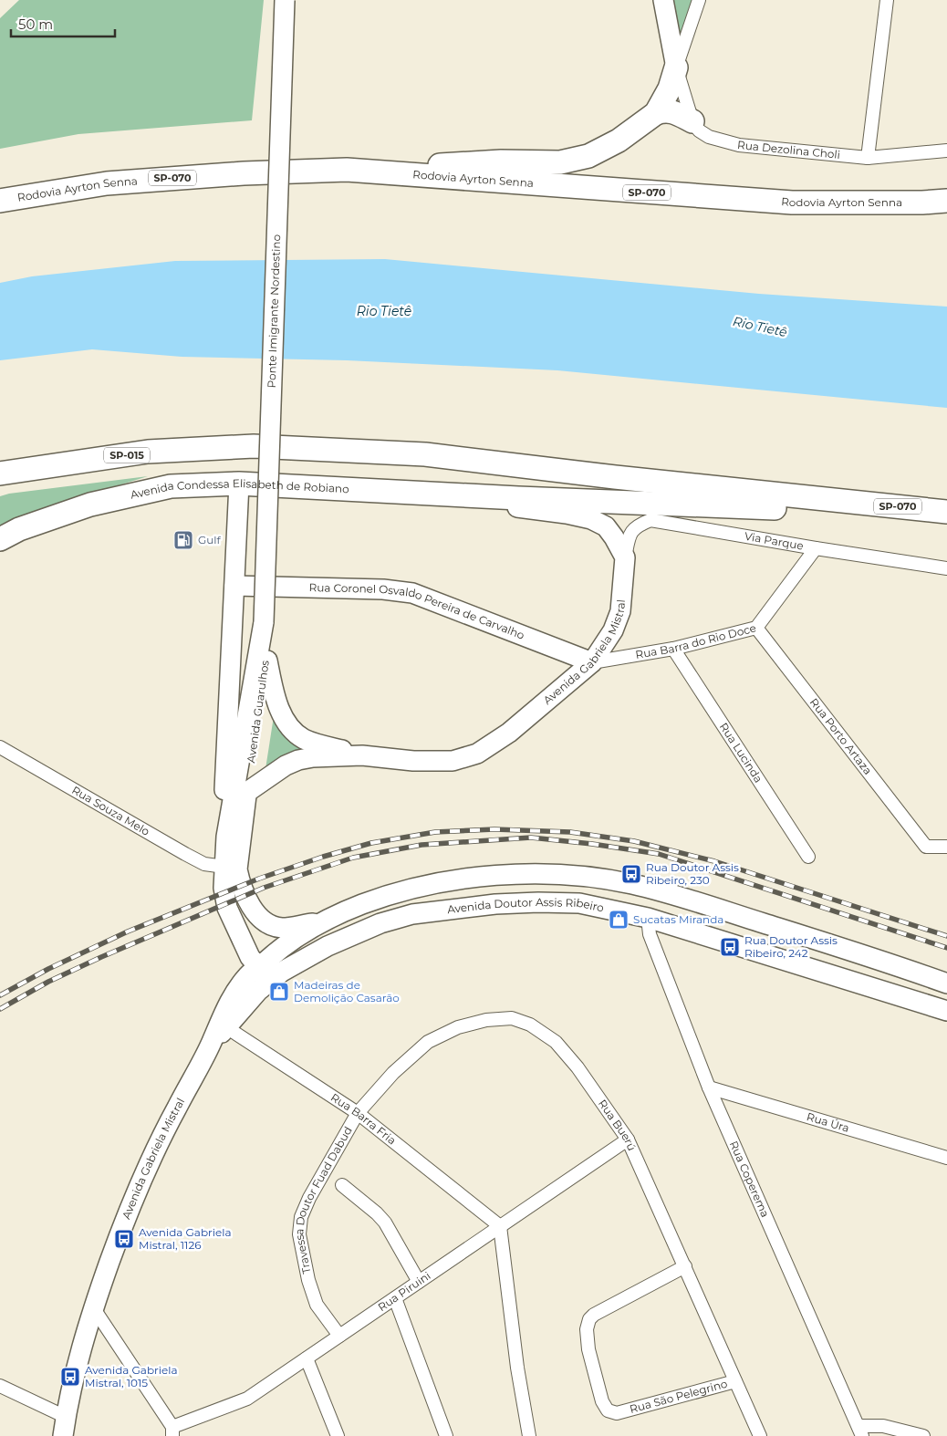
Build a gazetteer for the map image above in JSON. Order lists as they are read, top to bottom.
{
  "streets": {
    "highway": [
      "SP-070",
      "Rodovia Ayrton Senna",
      "SP-015",
      "Avenida Condessa Elisabeth de Robiano"
    ],
    "main road": [
      "Ponte Imigrante Nordestino",
      "Rua Coronel Osvaldo Pereira de Carvalho",
      "Avenida Gabriela Mistral",
      "Avenida Guarulhos",
      "Avenida Doutor Assis Ribeiro"
    ],
    "street": [
      "Rua Dezolina Choli",
      "Via Parque",
      "Rua Barra do Rio Doce",
      "Rua Porto Artaza",
      "Rua Lucinda",
      "Rua Souza Melo",
      "Rua Barra Fria",
      "Rua Úra",
      "Rua Buerú",
      "Rua Coperema",
      "Travessa Doutor Fuad Dabud",
      "Rua Piruini",
      "Rua São Pelegrino"
    ]
  },
  "crossings": [
    ["SP-070", "SP-015"],
    ["SP-070", "Avenida Condessa Elisabeth de Robiano"],
    ["Ponte Imigrante Nordestino", "Avenida Guarulhos"],
    ["Avenida Condessa Elisabeth de Robiano", "Avenida Guarulhos"],
    ["Via Parque", "Rua Barra do Rio Doce"],
    ["Via Parque", "Avenida Gabriela Mistral"],
    ["Rua Coronel Osvaldo Pereira de Carvalho", "Rua Barra do Rio Doce"],
    ["Rua Coronel Osvaldo Pereira de Carvalho", "Avenida Gabriela Mistral"],
    ["Rua Coronel Osvaldo Pereira de Carvalho", "Avenida Guarulhos"],
    ["Rua Barra do Rio Doce", "Avenida Gabriela Mistral"],
    ["Rua Barra do Rio Doce", "Rua Porto Artaza"],
    ["Rua Barra do Rio Doce", "Rua Lucinda"],
    ["Avenida Gabriela Mistral", "Avenida Guarulhos"],
    ["Avenida Gabriela Mistral", "Avenida Doutor Assis Ribeiro"],
    ["Avenida Gabriela Mistral", "Rua Barra Fria"],
    ["Avenida Guarulhos", "Rua Souza Melo"],
    ["Avenida Guarulhos", "Avenida Doutor Assis Ribeiro"],
    ["Avenida Doutor Assis Ribeiro", "Rua Coperema"],
    ["Rua Barra Fria", "Rua Buerú"],
    ["Rua Barra Fria", "Travessa Doutor Fuad Dabud"],
    ["Rua Barra Fria", "Rua Piruini"],
    ["Rua Úra", "Rua Coperema"],
    ["Rua Buerú", "Travessa Doutor Fuad Dabud"],
    ["Rua Buerú", "Rua Piruini"],
    ["Rua Buerú", "Rua São Pelegrino"],
    ["Travessa Doutor Fuad Dabud", "Rua Piruini"]
  ],
  "water": ["Rio Tietê"],
  "places": {
    "fuel station": ["Gulf"],
    "bus stop": [
      "Rua Doutor Assis Ribeiro, 230",
      "Rua Doutor Assis Ribeiro, 242",
      "Avenida Gabriela Mistral, 1126",
      "Avenida Gabriela Mistral, 1015"
    ],
    "shop": ["Sucatas Miranda", "Madeiras de Demolição Casarão"]
  },
  "scale_bar": "50 m"
}
